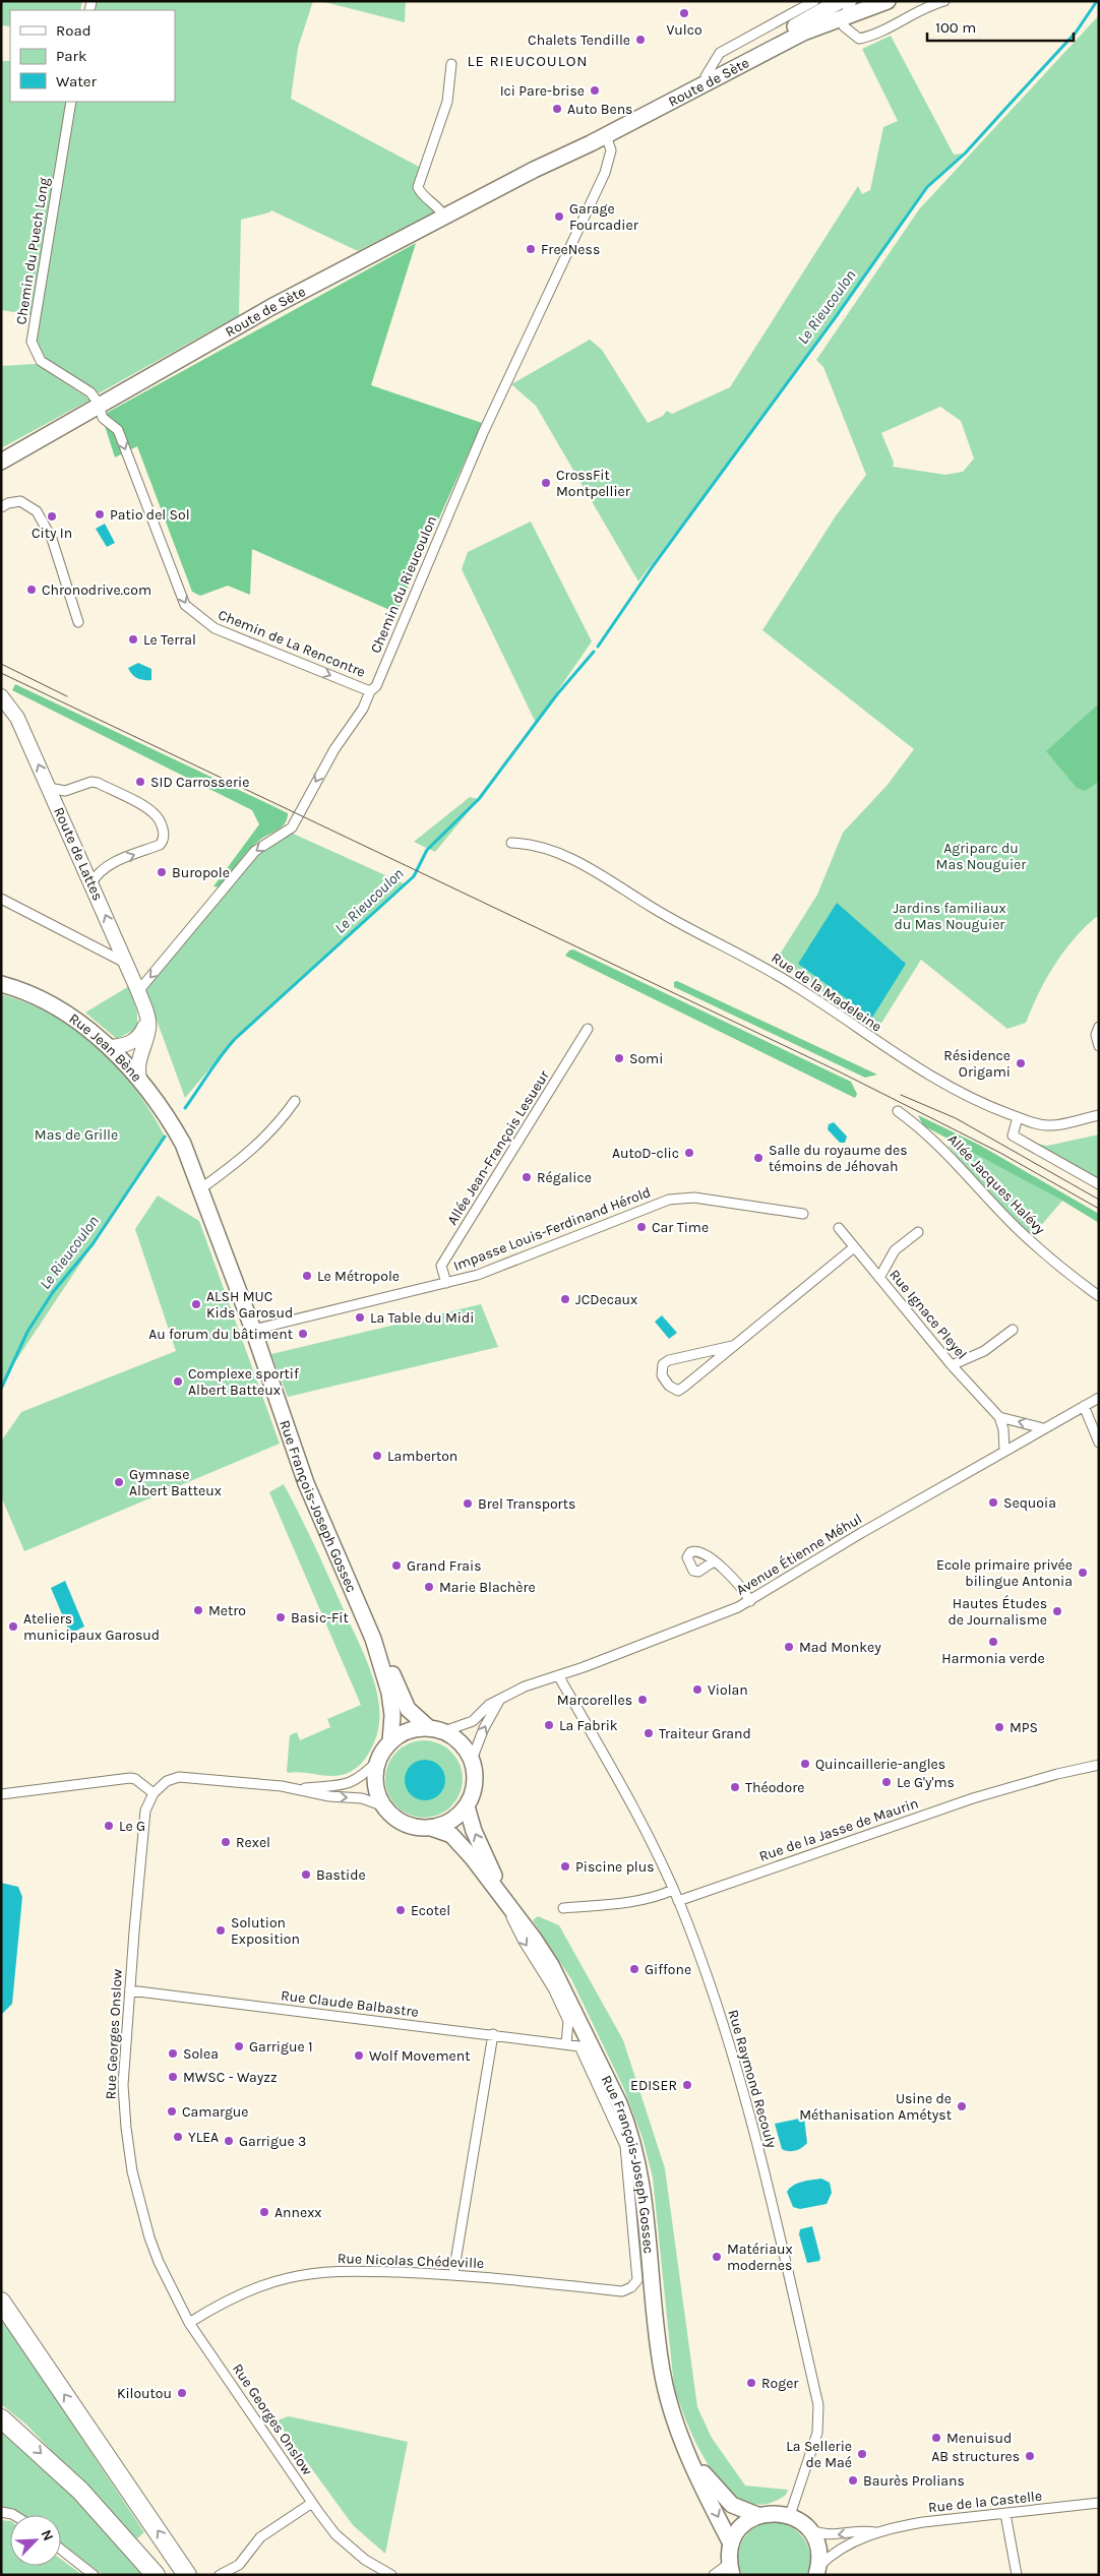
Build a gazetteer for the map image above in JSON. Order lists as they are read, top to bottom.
{
  "streets": {
    "main road": ["Route de Sète", "Rue Jean Bène", "Rue François-Joseph Gossec"],
    "street": [
      "Chemin du Puech Long",
      "Chemin du Rieucoulon",
      "Chemin de La Rencontre",
      "Route de Lattes",
      "Rue de la Madeleine",
      "Allée Jean-François Lesueur",
      "Allée Jacques Halévy",
      "Impasse Louis-Ferdinand Hérold",
      "Rue Ignace Pleyel",
      "Avenue Étienne Méhul",
      "Rue de la Jasse de Maurin",
      "Rue Claude Balbastre",
      "Rue Georges Onslow",
      "Rue Raymond Recouly",
      "Rue Nicolas Chédeville",
      "Rue de la Castelle"
    ]
  },
  "crossings": [
    ["Route de Sète", "Chemin du Puech Long"],
    ["Route de Sète", "Chemin du Rieucoulon"],
    ["Route de Sète", "Chemin de La Rencontre"],
    ["Chemin du Puech Long", "Chemin de La Rencontre"],
    ["Chemin du Rieucoulon", "Chemin de La Rencontre"],
    ["Chemin du Rieucoulon", "Route de Lattes"],
    ["Route de Lattes", "Rue Jean Bène"],
    ["Rue Jean Bène", "Rue François-Joseph Gossec"],
    ["Allée Jean-François Lesueur", "Impasse Louis-Ferdinand Hérold"],
    ["Impasse Louis-Ferdinand Hérold", "Rue François-Joseph Gossec"],
    ["Rue François-Joseph Gossec", "Avenue Étienne Méhul"],
    ["Rue François-Joseph Gossec", "Rue Claude Balbastre"],
    ["Rue François-Joseph Gossec", "Rue Nicolas Chédeville"],
    ["Avenue Étienne Méhul", "Rue Raymond Recouly"],
    ["Rue de la Jasse de Maurin", "Rue Raymond Recouly"],
    ["Rue Claude Balbastre", "Rue Georges Onslow"],
    ["Rue Georges Onslow", "Rue Nicolas Chédeville"]
  ],
  "one_way": ["Chemin du Rieucoulon", "Chemin de La Rencontre", "Route de Lattes"],
  "districts": ["LE RIEUCOULON"],
  "water": ["Le Rieucoulon"],
  "parks": ["Agriparc du Mas Nouguier", "Jardins familiaux du Mas Nouguier", "Mas de Grille"],
  "places": [
    "Vulco",
    "Chalets Tendille",
    "Ici Pare-brise",
    "Auto Bens",
    "Garage Fourcadier",
    "FreeNess",
    "CrossFit Montpellier",
    "Patio del Sol",
    "City In",
    "Chronodrive.com",
    "Le Terral",
    "SID Carrosserie",
    "Buropole",
    "Somi",
    "Résidence Origami",
    "AutoD-clic",
    "Salle du royaume des témoins de Jéhovah",
    "Régalice",
    "Car Time",
    "Le Métropole",
    "JCDecaux",
    "ALSH MUC Kids Garosud",
    "La Table du Midi",
    "Au forum du bâtiment",
    "Complexe sportif Albert Batteux",
    "Lamberton",
    "Gymnase Albert Batteux",
    "Sequoia",
    "Brel Transports",
    "Grand Frais",
    "Ecole primaire privée bilingue Antonia",
    "Marie Blachère",
    "Metro",
    "Hautes Études de Journalisme",
    "Basic-Fit",
    "Ateliers municipaux Garosud",
    "Harmonia verde",
    "Mad Monkey",
    "Violan",
    "Marcorelles",
    "La Fabrik",
    "MPS",
    "Traiteur Grand",
    "Quincaillerie-angles",
    "Le G'y'ms",
    "Théodore",
    "Le G",
    "Rexel",
    "Piscine plus",
    "Bastide",
    "Ecotel",
    "Solution Exposition",
    "Giffone",
    "Garrigue 1",
    "Solea",
    "Wolf Movement",
    "MWSC - Wayzz",
    "EDISER",
    "Usine de Méthanisation Amétyst",
    "Camargue",
    "YLEA",
    "Garrigue 3",
    "Annexx",
    "Matériaux modernes",
    "Roger",
    "Kiloutou",
    "Menuisud",
    "La Sellerie de Maé",
    "AB structures",
    "Baurès Prolians"
  ],
  "legend": ["Road", "Park", "Water"],
  "scale_bar": "100 m",
  "north": "top right"
}
